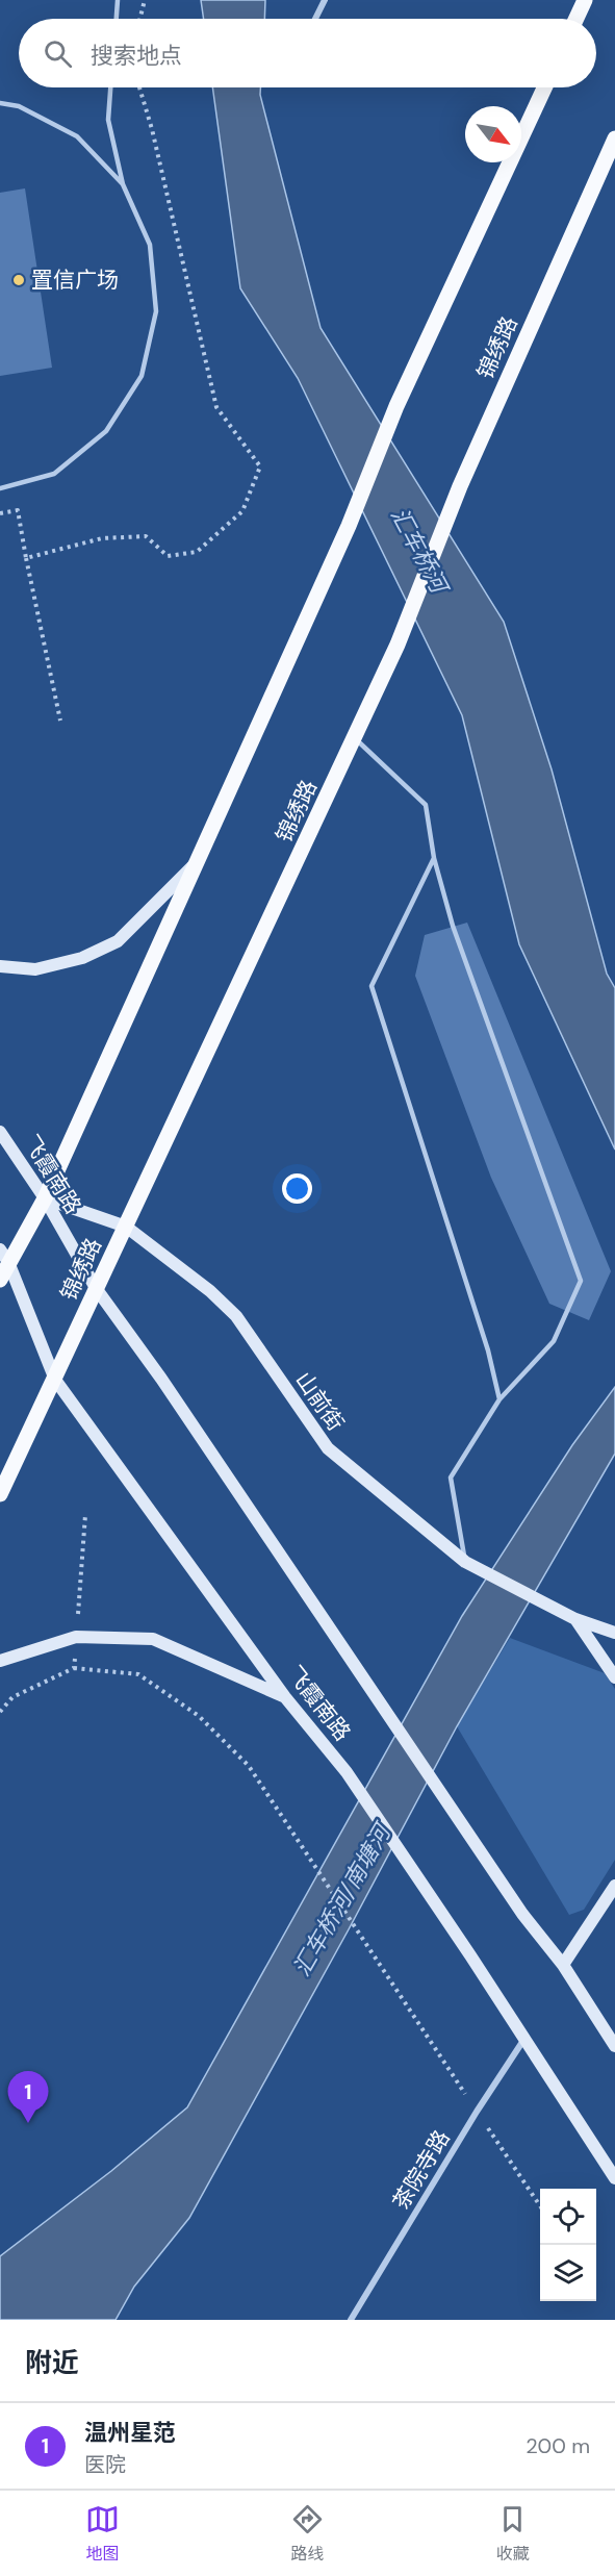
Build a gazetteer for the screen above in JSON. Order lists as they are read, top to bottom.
{
  "streets": {
    "main road": ["锦绣路", "飞霞南路", "山前街"],
    "street": ["茶院寺路"]
  },
  "crossings": [
    ["锦绣路", "飞霞南路"],
    ["锦绣路", "山前街"],
    ["飞霞南路", "山前街"],
    ["飞霞南路", "茶院寺路"]
  ],
  "water": ["汇车桥河", "汇车桥河/南塘河"],
  "places": ["置信广场"],
  "north": "bottom right",
  "page": {
    "search": "搜索地点",
    "pins": "1",
    "heading": "附近",
    "list": [
      {
        "mark": "1",
        "name": "温州星范",
        "note": "医院",
        "value": "200 m"
      }
    ],
    "nav": ["地图", "路线", "收藏"]
  }
}
